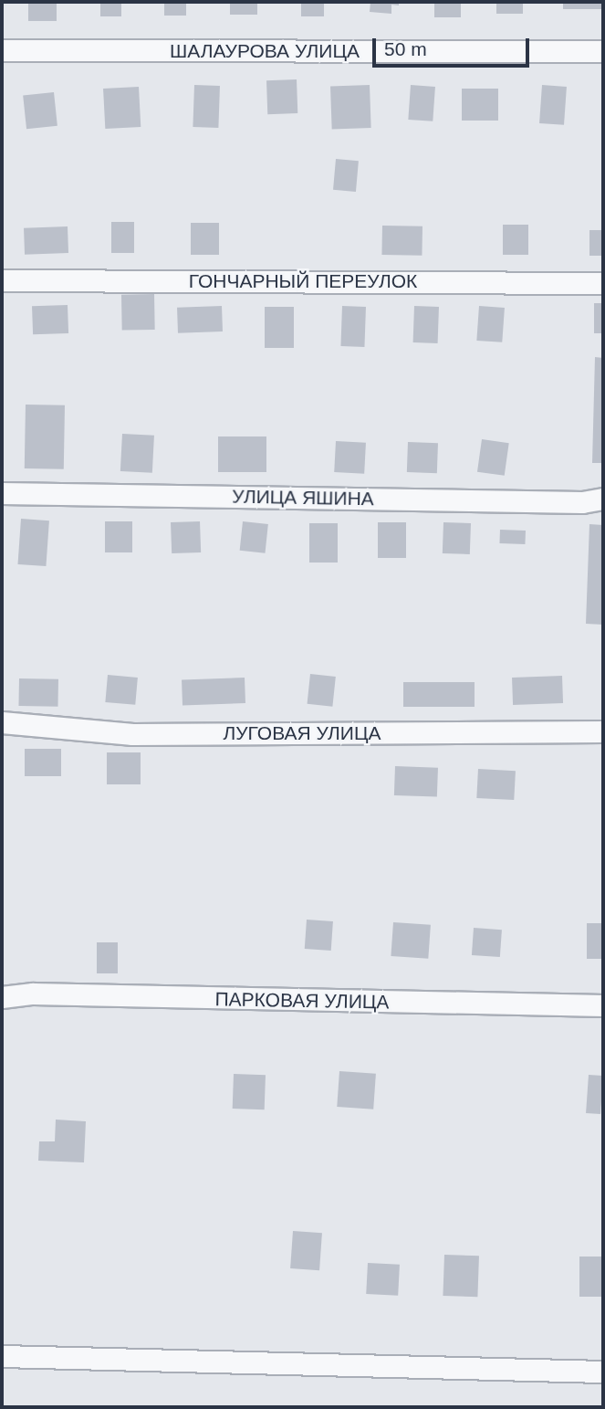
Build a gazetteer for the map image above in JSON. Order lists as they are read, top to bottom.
{
  "streets": {
    "street": [
      "ШАЛАУРОВА УЛИЦА",
      "ГОНЧАРНЫЙ ПЕРЕУЛОК",
      "УЛИЦА ЯШИНА",
      "ЛУГОВАЯ УЛИЦА",
      "ПАРКОВАЯ УЛИЦА"
    ]
  },
  "scale_bar": "50 m"
}
